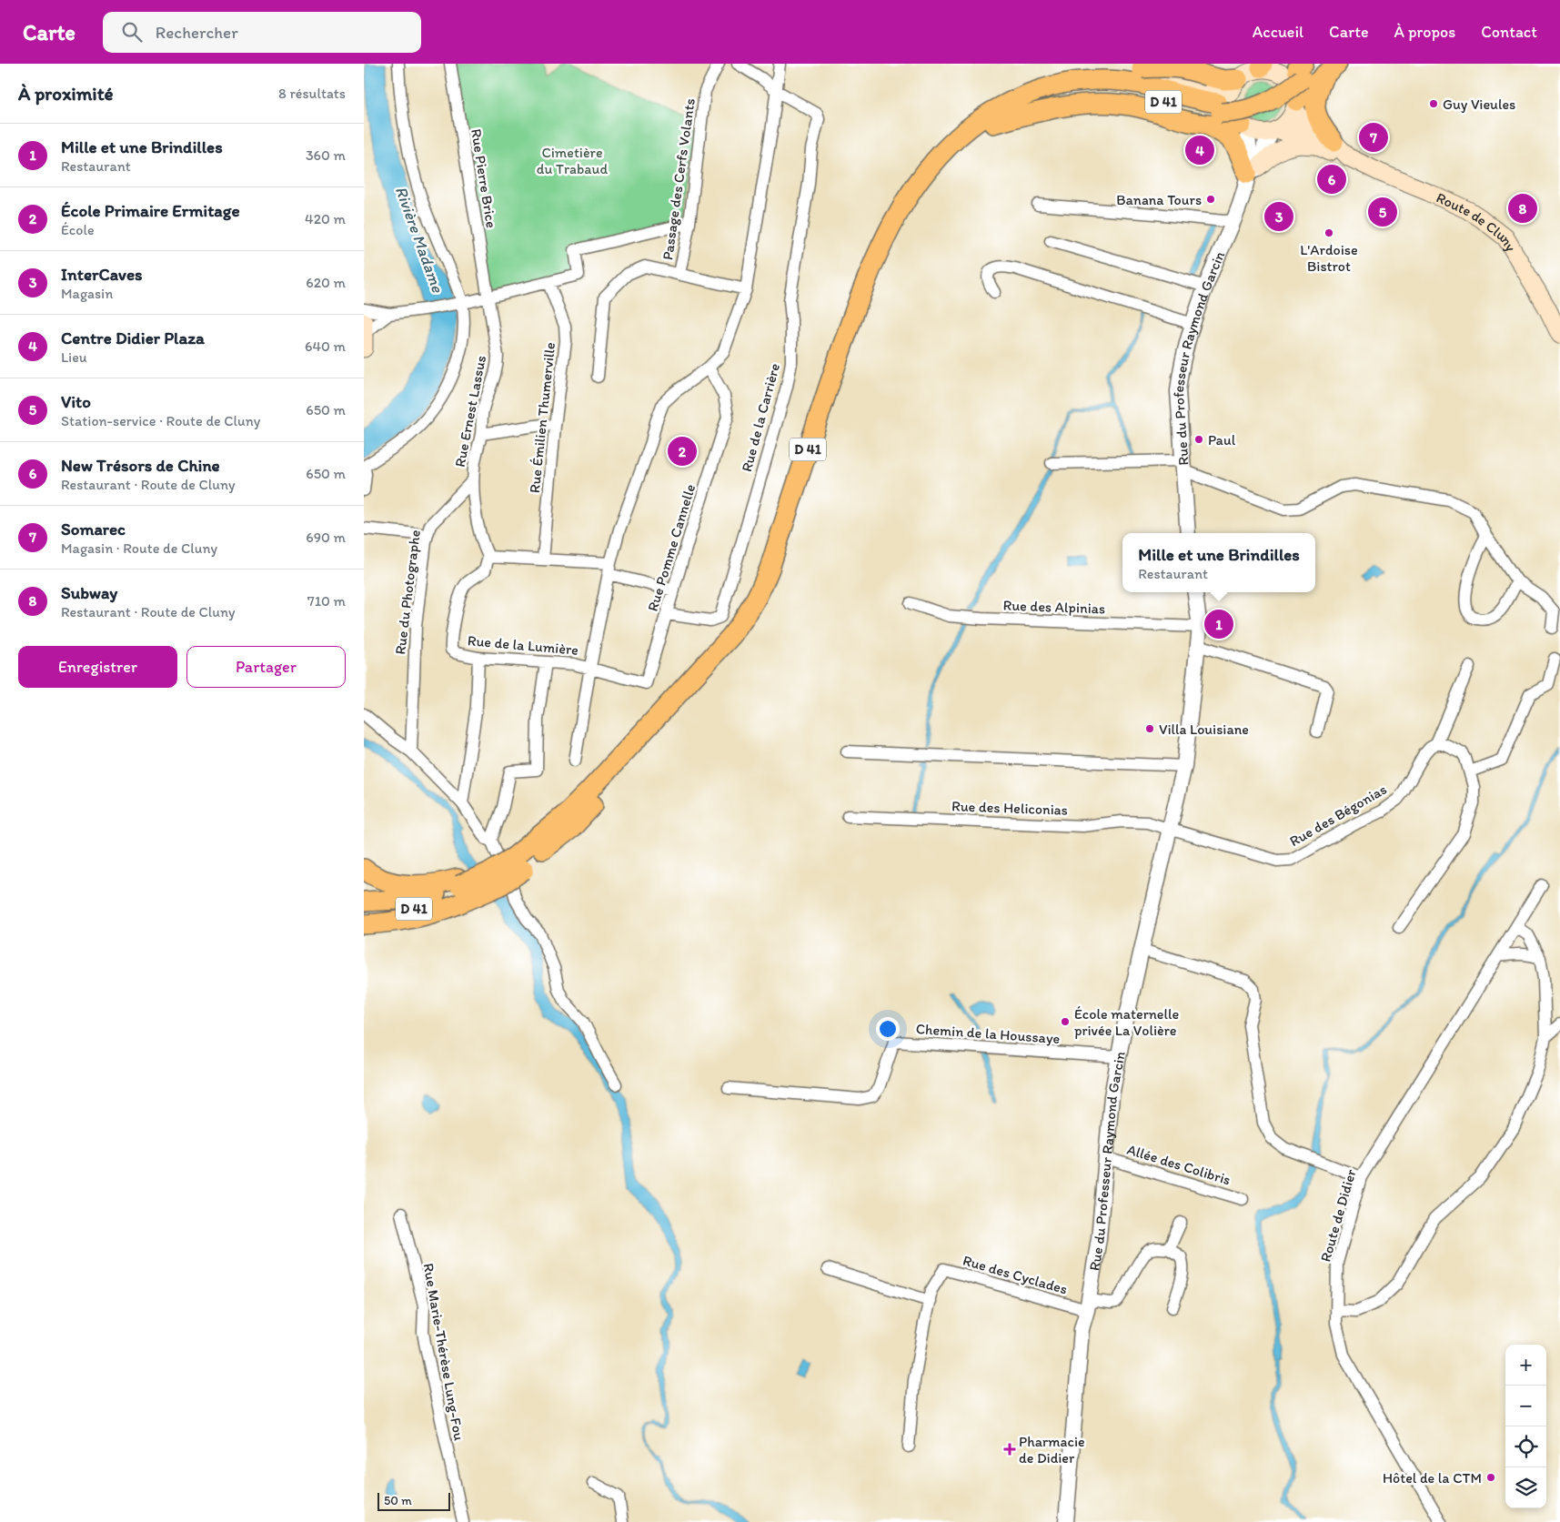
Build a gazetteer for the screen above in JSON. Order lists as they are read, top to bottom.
{
  "streets": {
    "highway": ["D 41"],
    "main road": ["Route de Cluny"],
    "street": [
      "Rue Pierre Brice",
      "Passage des Cerfs Volants",
      "Rue du Professeur Raymond Garcin",
      "Rue Ernest Lassus",
      "Rue Émilien Thumerville",
      "Rue de la Carrière",
      "Rue Pomme Cannelle",
      "Rue du Photographe",
      "Rue des Alpinias",
      "Rue de la Lumière",
      "Rue des Heliconias",
      "Rue des Bégonias",
      "Chemin de la Houssaye",
      "Allée des Colibris",
      "Route de Didier",
      "Rue des Cyclades",
      "Rue Marie-Thérèse Lung-Fou"
    ]
  },
  "crossings": [
    ["D 41", "Route de Cluny"],
    ["D 41", "Rue du Professeur Raymond Garcin"],
    ["Rue Pierre Brice", "Rue Ernest Lassus"],
    ["Route de Cluny", "Rue du Professeur Raymond Garcin"],
    ["Rue du Professeur Raymond Garcin", "Rue des Alpinias"],
    ["Rue du Professeur Raymond Garcin", "Rue des Heliconias"],
    ["Rue du Professeur Raymond Garcin", "Rue des Bégonias"],
    ["Rue du Professeur Raymond Garcin", "Chemin de la Houssaye"],
    ["Rue du Professeur Raymond Garcin", "Allée des Colibris"],
    ["Rue du Professeur Raymond Garcin", "Rue des Cyclades"],
    ["Rue Ernest Lassus", "Rue du Photographe"],
    ["Rue Ernest Lassus", "Rue de la Lumière"],
    ["Rue de la Carrière", "Rue Pomme Cannelle"],
    ["Rue Pomme Cannelle", "Rue de la Lumière"],
    ["Rue des Heliconias", "Rue des Bégonias"]
  ],
  "water": ["Rivière Madame"],
  "parks": ["Cimetière du Trabaud"],
  "places": {
    "other": [
      "Guy Vieules",
      "Banana Tours",
      "L'Ardoise Bistrot",
      "Paul",
      "Villa Louisiane",
      "École maternelle privée La Volière",
      "Hôtel de la CTM"
    ],
    "health": ["Pharmacie de Didier"]
  },
  "scale_bar": "50 m",
  "page": {
    "header": "Carte",
    "search": "Rechercher",
    "nav": [
      "Accueil",
      "Carte",
      "À propos",
      "Contact"
    ],
    "heading": ["À proximité", "8 résultats"],
    "pins": [
      "7",
      "4",
      "6",
      "8",
      "5",
      "3",
      "2",
      "1"
    ],
    "list": [
      {
        "mark": "1",
        "name": "Mille et une Brindilles",
        "note": "Restaurant",
        "value": "360 m"
      },
      {
        "mark": "2",
        "name": "École Primaire Ermitage",
        "note": "École",
        "value": "420 m"
      },
      {
        "mark": "3",
        "name": "InterCaves",
        "note": "Magasin",
        "value": "620 m"
      },
      {
        "mark": "4",
        "name": "Centre Didier Plaza",
        "note": "Lieu",
        "value": "640 m"
      },
      {
        "mark": "5",
        "name": "Vito",
        "note": "Station-service · Route de Cluny",
        "value": "650 m"
      },
      {
        "mark": "6",
        "name": "New Trésors de Chine",
        "note": "Restaurant · Route de Cluny",
        "value": "650 m"
      },
      {
        "mark": "7",
        "name": "Somarec",
        "note": "Magasin · Route de Cluny",
        "value": "690 m"
      },
      {
        "mark": "8",
        "name": "Subway",
        "note": "Restaurant · Route de Cluny",
        "value": "710 m"
      }
    ],
    "popup": ["Mille et une Brindilles", "Restaurant"],
    "buttons": ["Enregistrer", "Partager"],
    "map_buttons": ["+", "−"],
    "scale": "50 m"
  }
}
